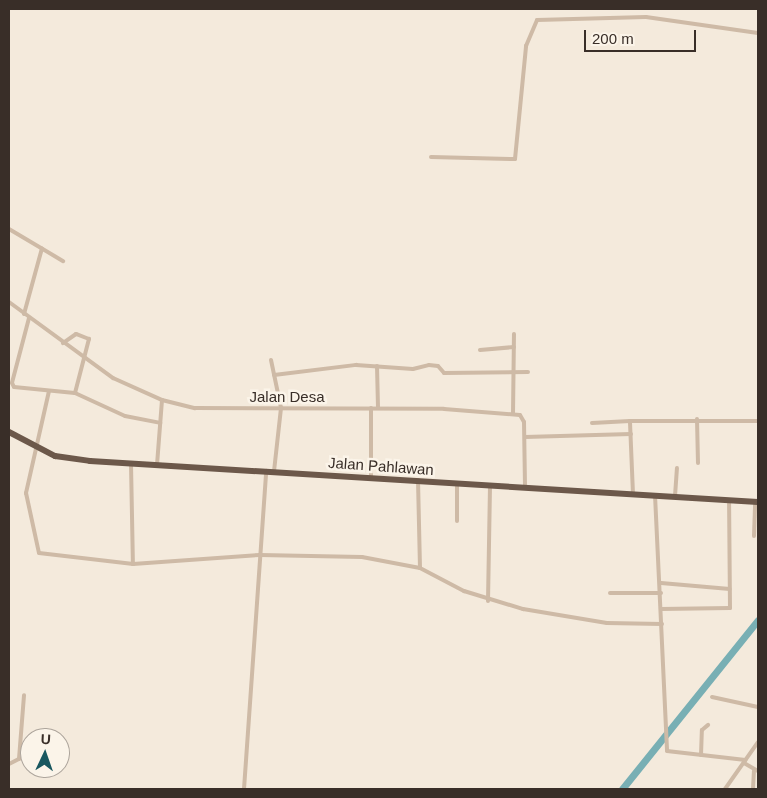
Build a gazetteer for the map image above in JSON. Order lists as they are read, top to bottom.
{
  "streets": {
    "highway": ["Jalan Pahlawan"],
    "street": ["Jalan Desa"]
  },
  "scale_bar": "200 m",
  "north": "top"
}
